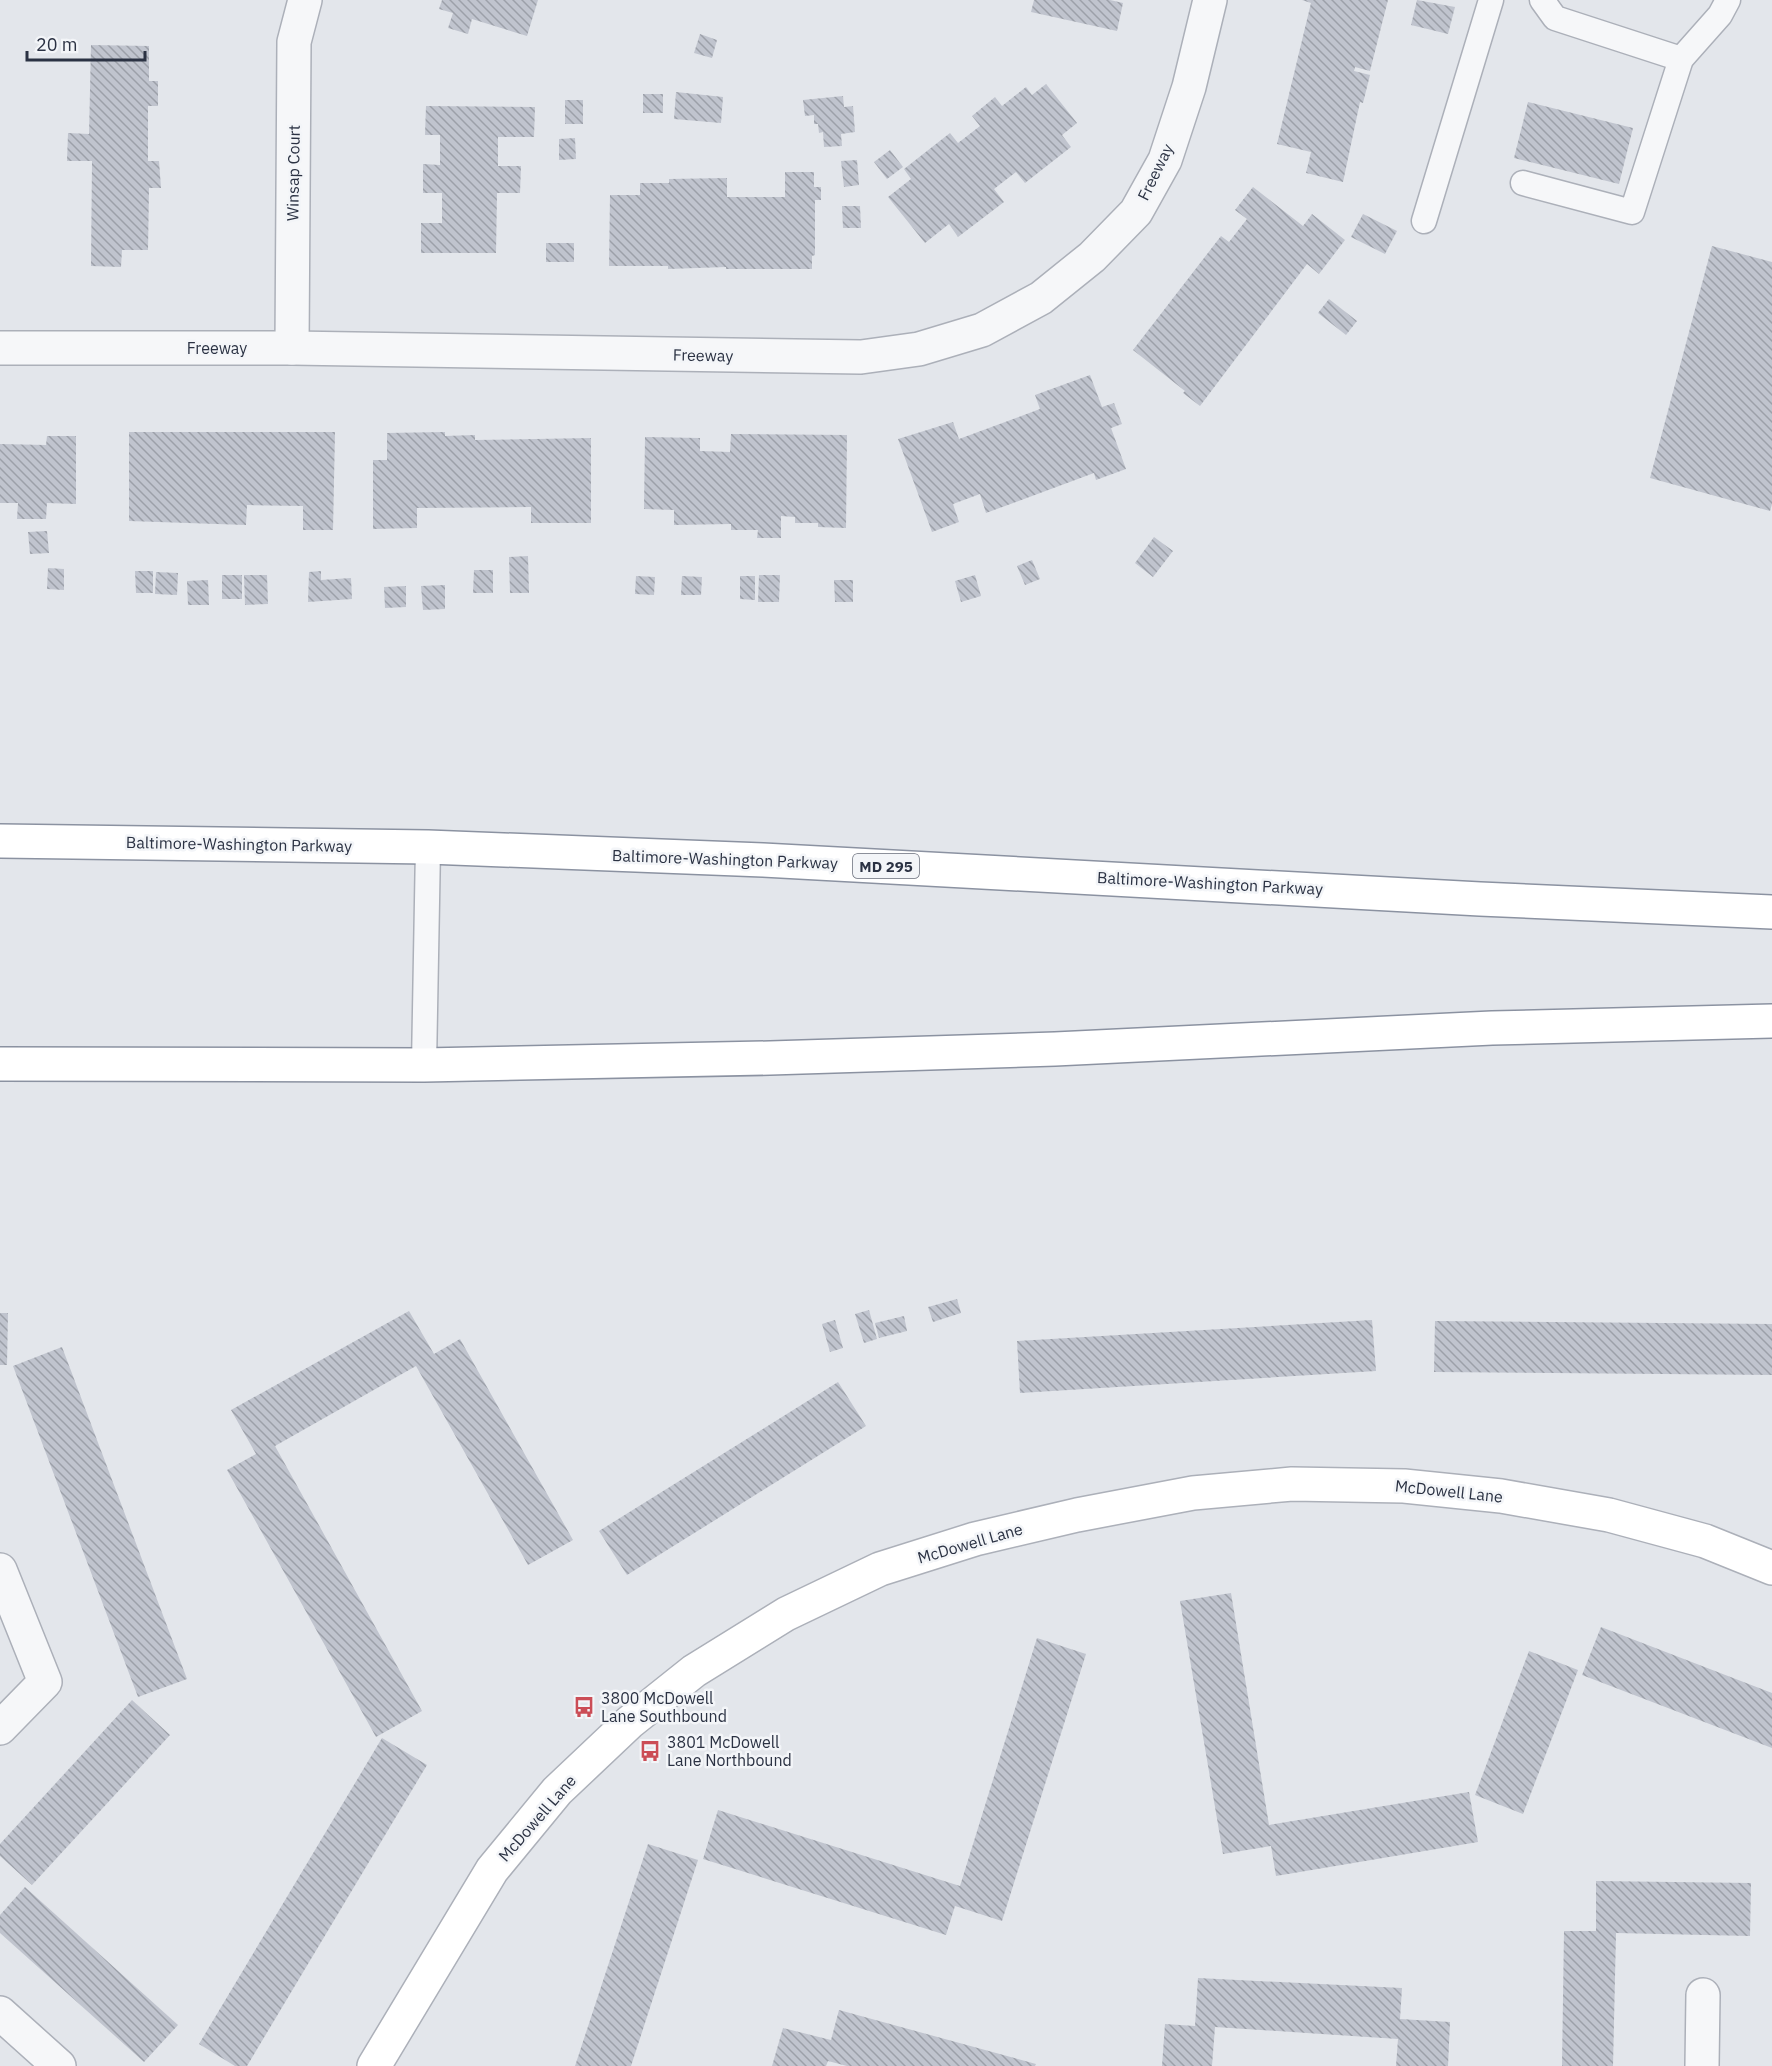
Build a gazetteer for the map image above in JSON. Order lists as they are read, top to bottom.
{
  "streets": {
    "main road": ["Baltimore-Washington Parkway", "MD 295", "McDowell Lane"],
    "street": ["Freeway", "Winsap Court"]
  },
  "crossings": [
    ["Freeway", "Winsap Court"]
  ],
  "places": {
    "bus stop": ["3800 McDowell Lane Southbound", "3801 McDowell Lane Northbound"]
  },
  "scale_bar": "20 m"
}
